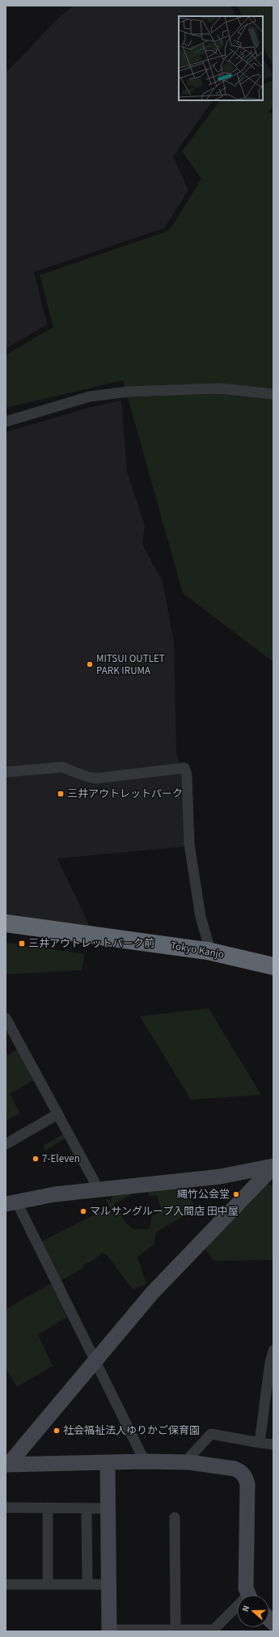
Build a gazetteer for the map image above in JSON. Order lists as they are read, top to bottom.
{
  "streets": {
    "highway": ["Tokyo Kanjo"]
  },
  "places": {
    "other": [
      "MITSUI OUTLET PARK IRUMA",
      "7-Eleven",
      "縄竹公会堂",
      "マルサングループ入間店 田中屋",
      "社会福祉法人ゆりかご保育園"
    ],
    "transit": ["三井アウトレットパーク", "三井アウトレットパーク前"]
  },
  "north": "left"
}
